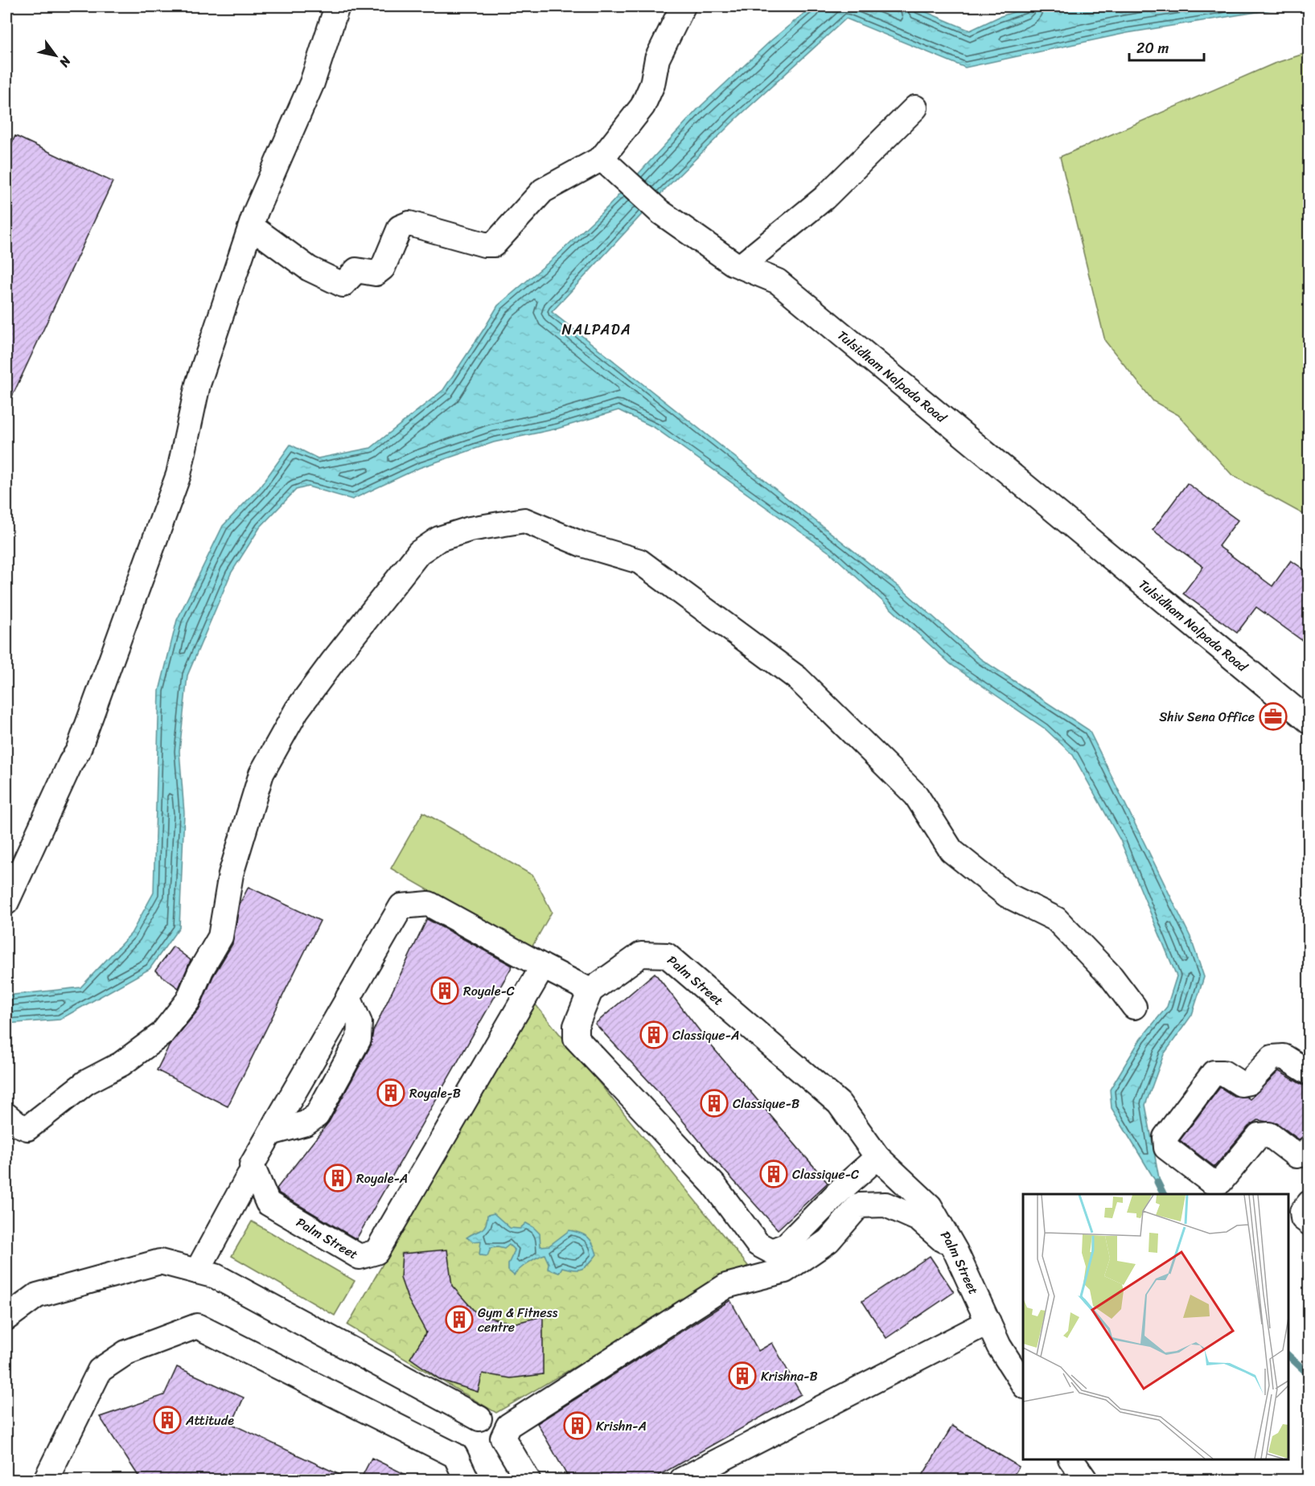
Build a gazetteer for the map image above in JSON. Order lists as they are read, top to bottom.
{
  "streets": {
    "street": ["Tulsidham Nalpada Road", "Palm Street"]
  },
  "districts": ["NALPADA"],
  "places": {
    "office": ["Shiv Sena Office"],
    "building": [
      "Royale-C",
      "Classique-A",
      "Royale-B",
      "Classique-B",
      "Classique-C",
      "Royale-A",
      "Gym & Fitness centre",
      "Krishna-B",
      "Attitude",
      "Krishn-A"
    ]
  },
  "scale_bar": "20 m",
  "north": "bottom right"
}
